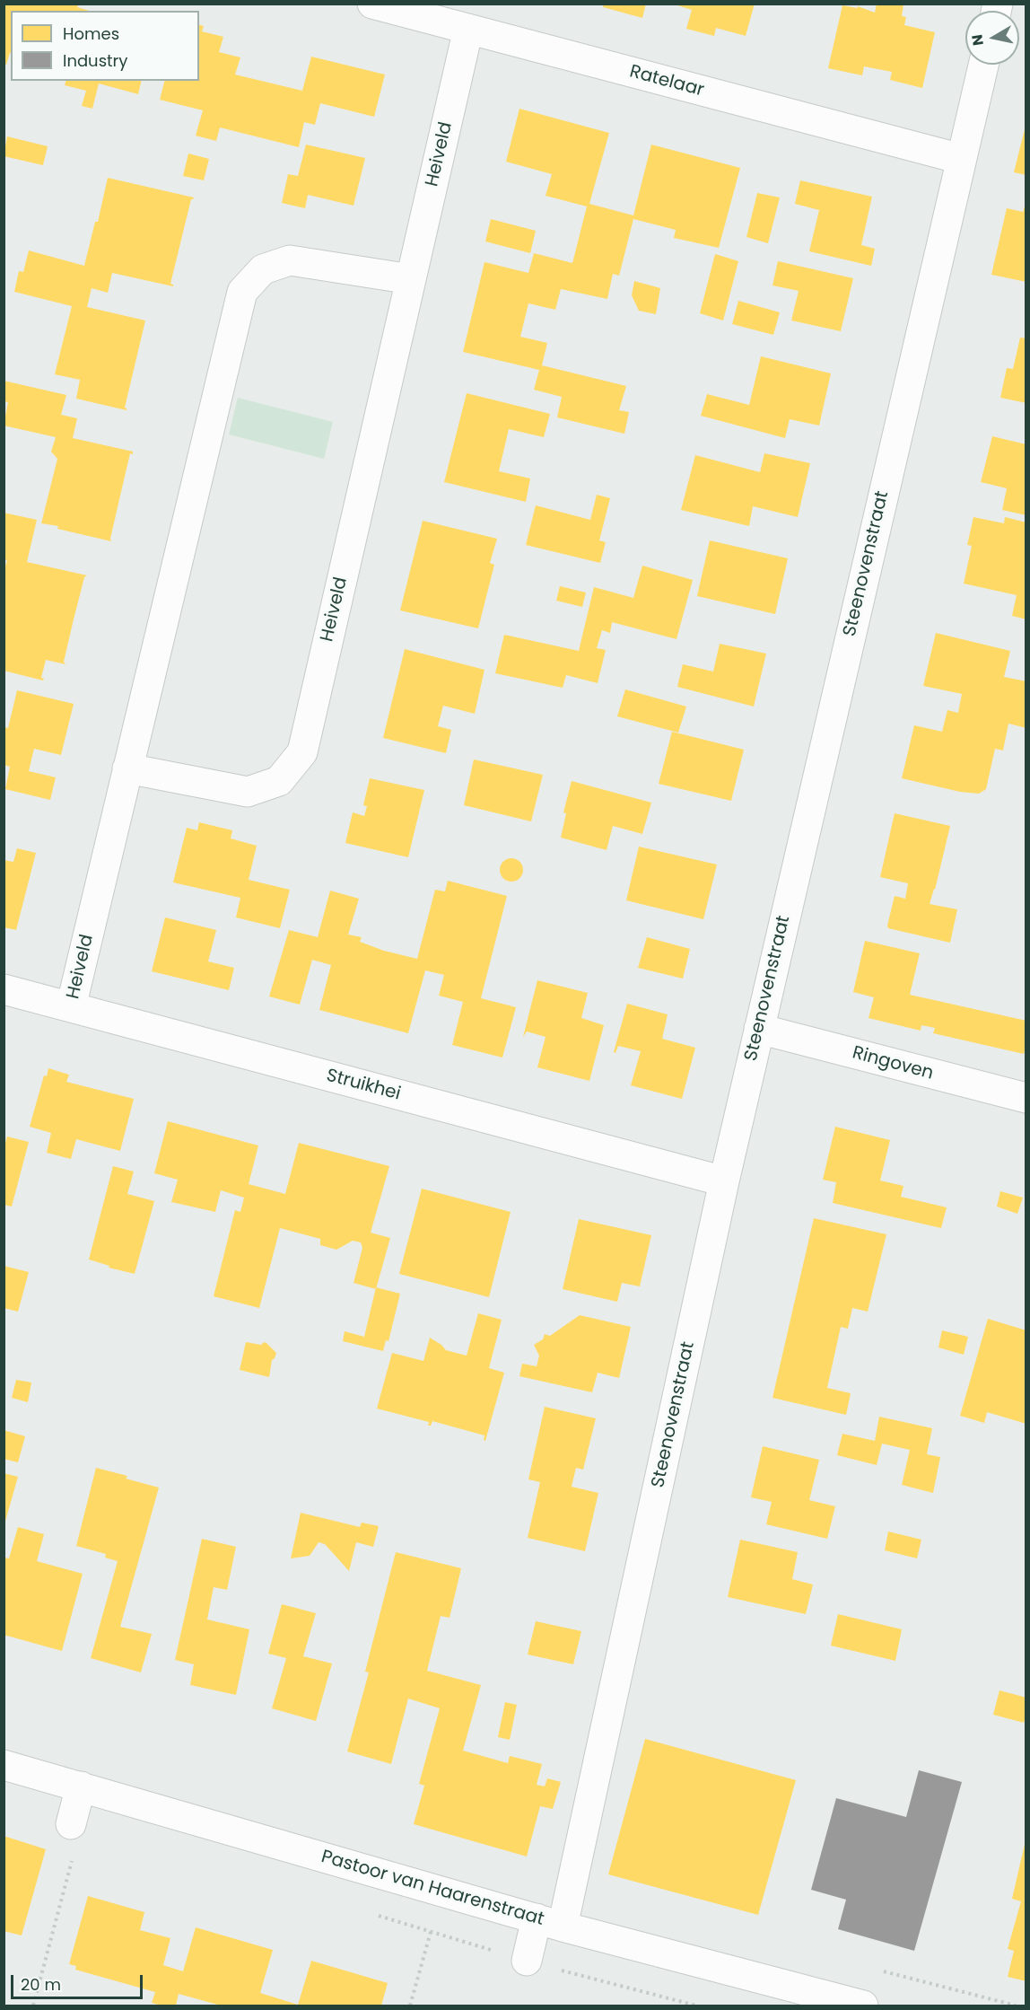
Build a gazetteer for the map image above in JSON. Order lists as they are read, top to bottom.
{
  "streets": {
    "street": [
      "Ratelaar",
      "Heiveld",
      "Steenovenstraat",
      "Ringoven",
      "Struikhei",
      "Pastoor van Haarenstraat"
    ]
  },
  "crossings": [
    ["Ratelaar", "Heiveld"],
    ["Ratelaar", "Steenovenstraat"],
    ["Heiveld", "Struikhei"],
    ["Steenovenstraat", "Ringoven"],
    ["Steenovenstraat", "Struikhei"],
    ["Steenovenstraat", "Pastoor van Haarenstraat"]
  ],
  "legend": ["Homes", "Industry"],
  "scale_bar": "20 m",
  "north": "left"
}
